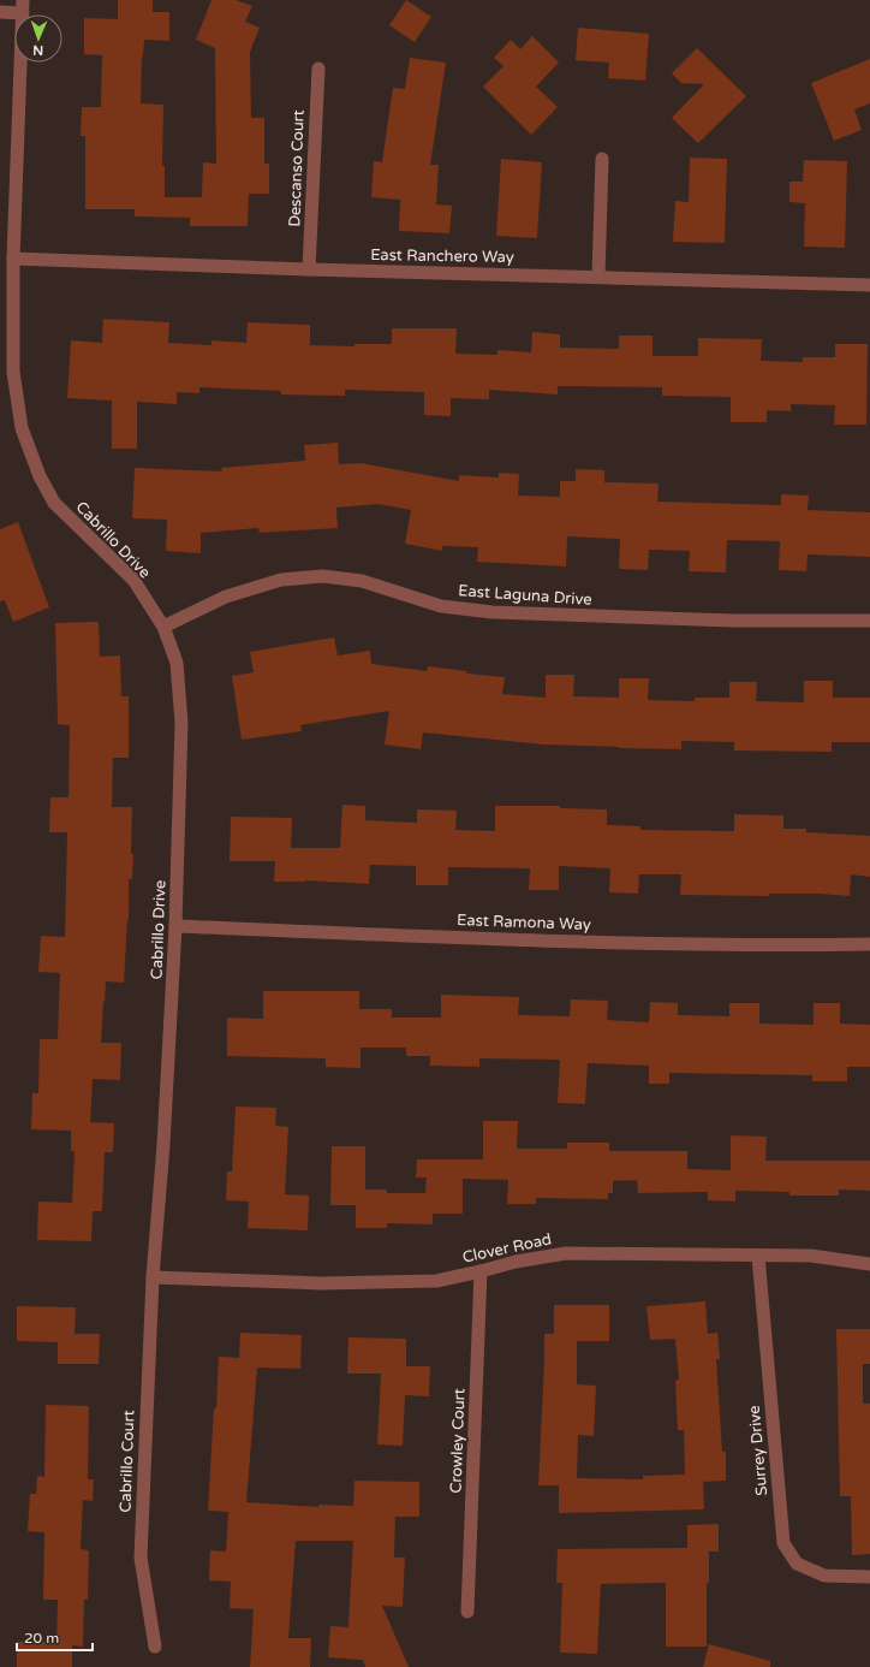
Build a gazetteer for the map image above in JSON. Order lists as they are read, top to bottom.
{
  "streets": {
    "street": [
      "Descanso Court",
      "East Ranchero Way",
      "Cabrillo Drive",
      "East Laguna Drive",
      "East Ramona Way",
      "Clover Road",
      "Crowley Court",
      "Surrey Drive",
      "Cabrillo Court"
    ]
  },
  "crossings": [
    ["Descanso Court", "East Ranchero Way"],
    ["East Ranchero Way", "Cabrillo Drive"],
    ["Cabrillo Drive", "East Laguna Drive"],
    ["Cabrillo Drive", "East Ramona Way"],
    ["Cabrillo Drive", "Clover Road"],
    ["Cabrillo Drive", "Cabrillo Court"],
    ["Clover Road", "Crowley Court"],
    ["Clover Road", "Surrey Drive"],
    ["Clover Road", "Cabrillo Court"]
  ],
  "scale_bar": "20 m",
  "north": "bottom"
}
